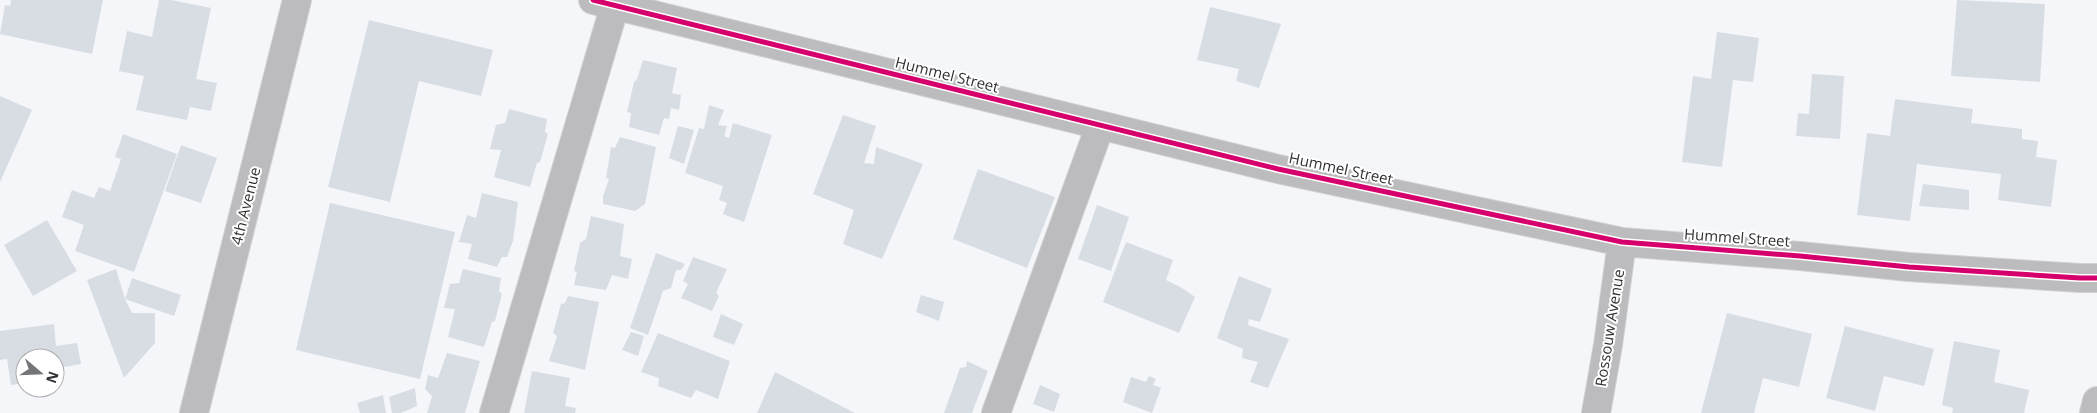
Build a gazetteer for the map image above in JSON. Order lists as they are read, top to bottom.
{
  "streets": {
    "street": ["Hummel Street", "4th Avenue", "Rossouw Avenue"]
  },
  "crossings": [
    ["Hummel Street", "Rossouw Avenue"]
  ],
  "north": "right"
}
